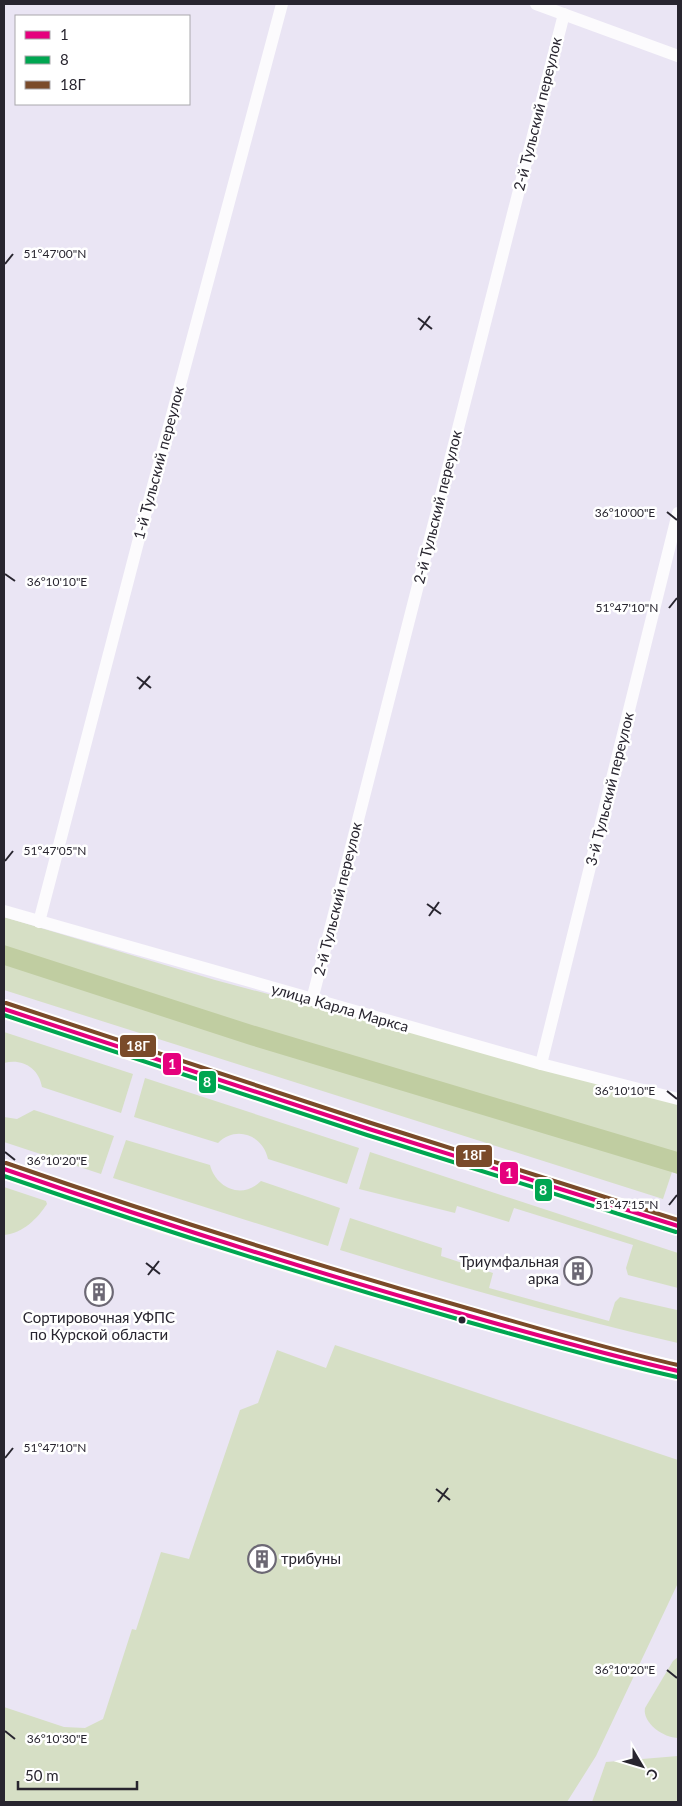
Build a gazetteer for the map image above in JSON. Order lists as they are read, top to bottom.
{
  "streets": {
    "street": [
      "2-й Тульский переулок",
      "1-й Тульский переулок",
      "3-й Тульский переулок",
      "улица Карла Маркса"
    ]
  },
  "crossings": [
    ["2-й Тульский переулок", "улица Карла Маркса"],
    ["1-й Тульский переулок", "улица Карла Маркса"],
    ["3-й Тульский переулок", "улица Карла Маркса"]
  ],
  "places": {
    "building": ["Триумфальная арка", "Сортировочная УФПС по Курской области", "трибуны"]
  },
  "lines": ["transit line 18Г", "transit line 1", "transit line 8"],
  "legend": ["1", "8", "18Г"],
  "scale_bar": "50 m",
  "north": "bottom right",
  "coordinates": [
    "51°47'00\"N",
    "36°10'00\"E",
    "36°10'10\"E",
    "51°47'10\"N",
    "51°47'05\"N",
    "36°10'20\"E",
    "51°47'15\"N",
    "36°10'30\"E"
  ]
}
